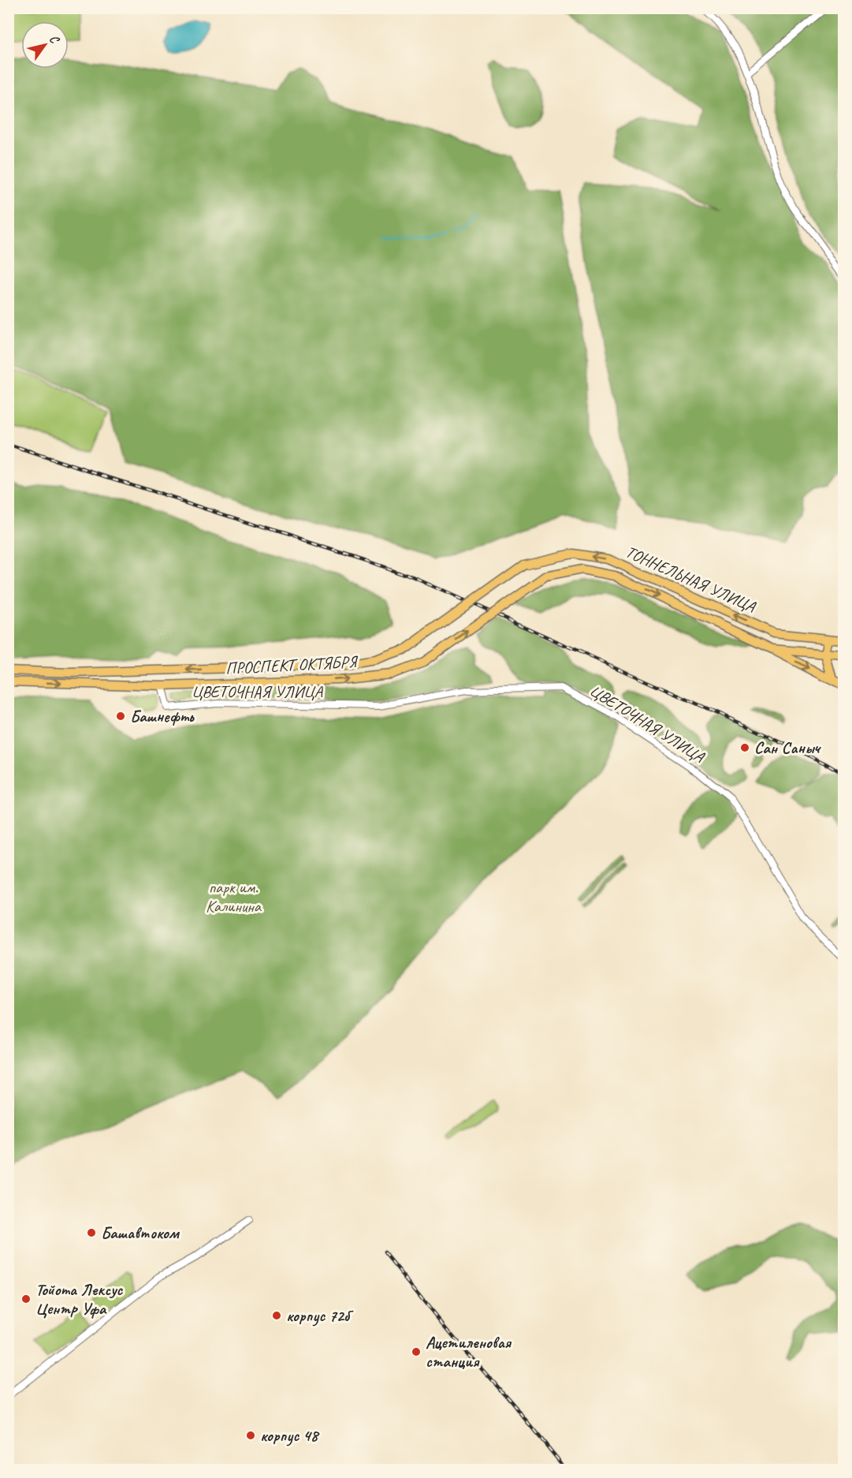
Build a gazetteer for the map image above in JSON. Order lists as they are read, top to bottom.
{
  "streets": {
    "main road": ["ТОННЕЛЬНАЯ УЛИЦА", "ПРОСПЕКТ ОКТЯБРЯ"],
    "street": ["ЦВЕТОЧНАЯ УЛИЦА"]
  },
  "crossings": [
    ["ТОННЕЛЬНАЯ УЛИЦА", "ПРОСПЕКТ ОКТЯБРЯ"],
    ["ПРОСПЕКТ ОКТЯБРЯ", "ЦВЕТОЧНАЯ УЛИЦА"]
  ],
  "parks": ["парк им. Калинина"],
  "places": [
    "Башнефть",
    "Сан Саныч",
    "Башавтоком",
    "Тойота Лексус Центр Уфа",
    "корпус 72б",
    "Ацетиленовая станция",
    "корпус 48"
  ],
  "north": "top right"
}
